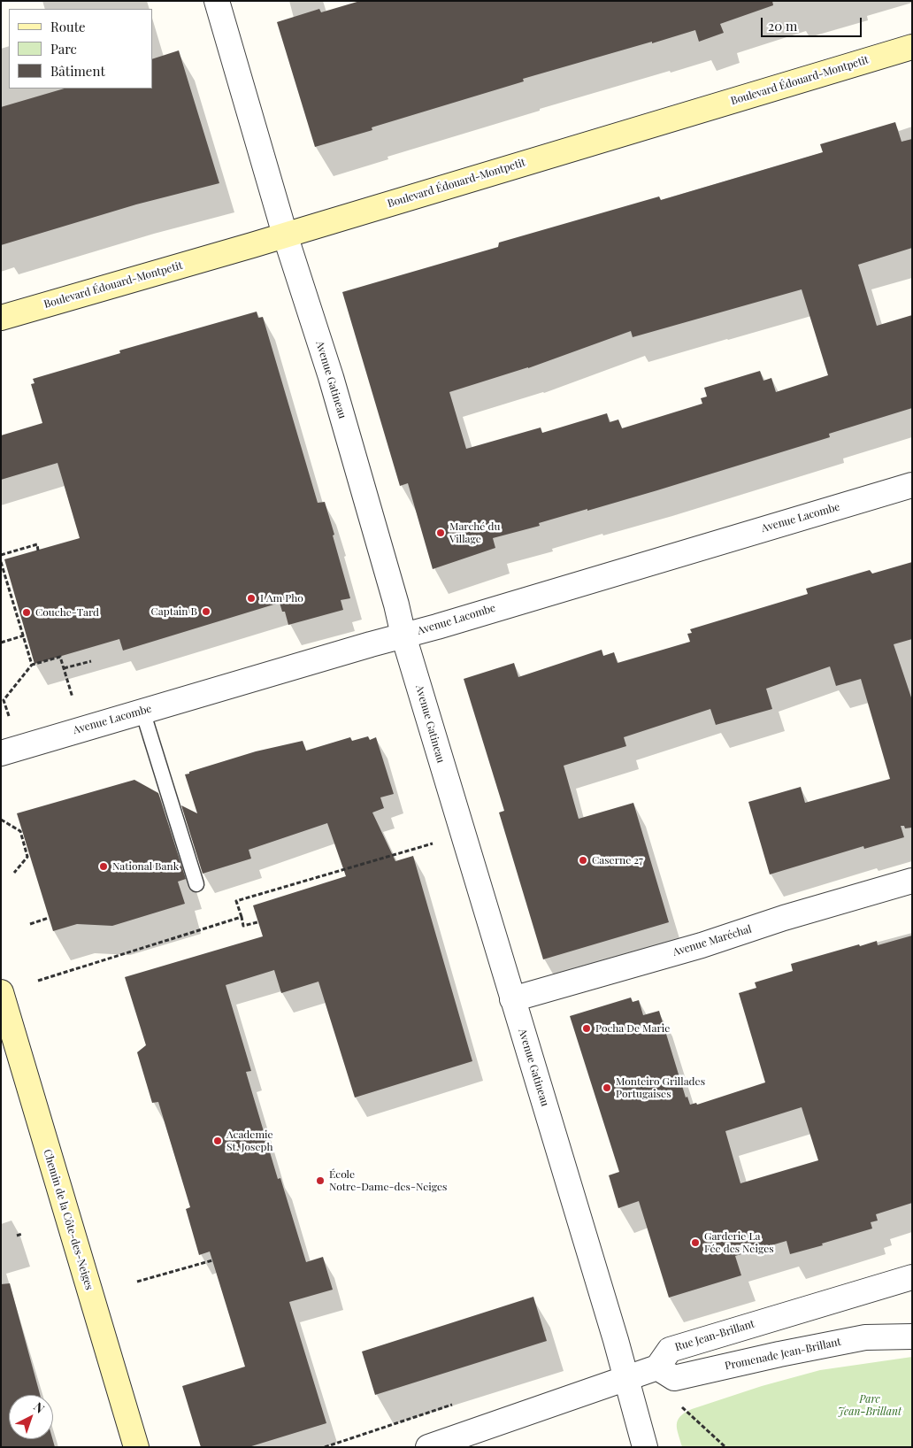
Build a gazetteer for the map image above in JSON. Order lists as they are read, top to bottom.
{
  "streets": {
    "street": [
      "Boulevard Édouard-Montpetit",
      "Avenue Gatineau",
      "Avenue Lacombe",
      "Avenue Maréchal",
      "Chemin de la Côte-des-Neiges",
      "Rue Jean-Brillant",
      "Promenade Jean-Brillant"
    ]
  },
  "crossings": [
    ["Boulevard Édouard-Montpetit", "Avenue Gatineau"],
    ["Avenue Gatineau", "Avenue Lacombe"],
    ["Avenue Gatineau", "Avenue Maréchal"],
    ["Rue Jean-Brillant", "Promenade Jean-Brillant"]
  ],
  "parks": ["Parc Jean-Brillant"],
  "places": [
    "Marché du Village",
    "I Am Pho",
    "Captain B",
    "Couche-Tard",
    "Caserne 27",
    "National Bank",
    "Pocha De Marie",
    "Monteiro Grillades Portugaises",
    "Academie St. Joseph",
    "École Notre-Dame-des-Neiges",
    "Garderie La Fée des Neiges"
  ],
  "legend": ["Route", "Parc", "Bâtiment"],
  "scale_bar": "20 m",
  "north": "top right"
}
